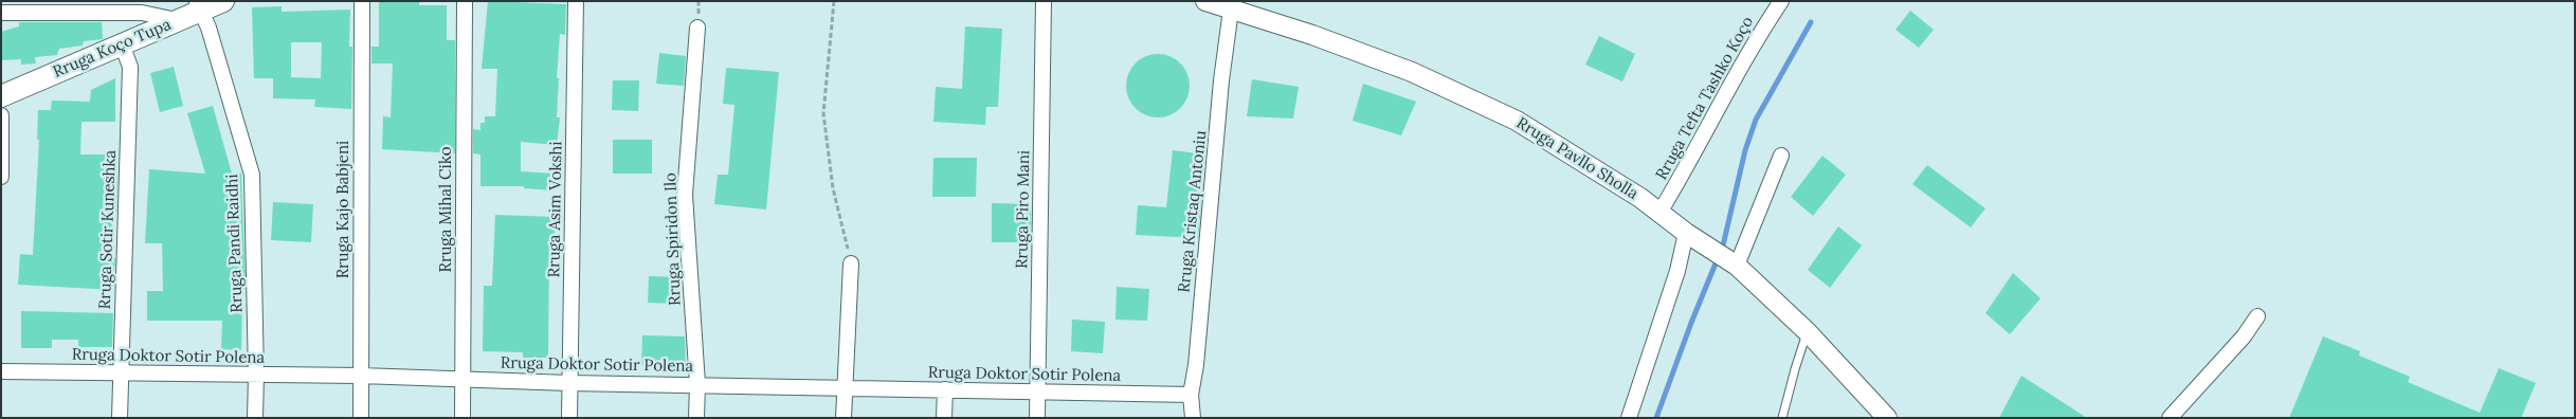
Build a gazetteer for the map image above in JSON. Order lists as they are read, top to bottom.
{
  "streets": {
    "main road": ["Rruga Koço Tupa"],
    "street": [
      "Rruga Tefta Tashko Koço",
      "Rruga Pavllo Sholla",
      "Rruga Kajo Babjeni",
      "Rruga Mihal Ciko",
      "Rruga Asim Vokshi",
      "Rruga Piro Mani",
      "Rruga Kristaq Antoniu",
      "Rruga Sotir Kuneshka",
      "Rruga Spiridon Ilo",
      "Rruga Pandi Raidhi",
      "Rruga Doktor Sotir Polena"
    ]
  },
  "crossings": [
    ["Rruga Koço Tupa", "Rruga Sotir Kuneshka"],
    ["Rruga Koço Tupa", "Rruga Pandi Raidhi"],
    ["Rruga Tefta Tashko Koço", "Rruga Pavllo Sholla"],
    ["Rruga Pavllo Sholla", "Rruga Kristaq Antoniu"],
    ["Rruga Kajo Babjeni", "Rruga Doktor Sotir Polena"],
    ["Rruga Mihal Ciko", "Rruga Doktor Sotir Polena"],
    ["Rruga Asim Vokshi", "Rruga Doktor Sotir Polena"],
    ["Rruga Piro Mani", "Rruga Doktor Sotir Polena"],
    ["Rruga Kristaq Antoniu", "Rruga Doktor Sotir Polena"],
    ["Rruga Sotir Kuneshka", "Rruga Doktor Sotir Polena"],
    ["Rruga Spiridon Ilo", "Rruga Doktor Sotir Polena"],
    ["Rruga Pandi Raidhi", "Rruga Doktor Sotir Polena"]
  ]
}
